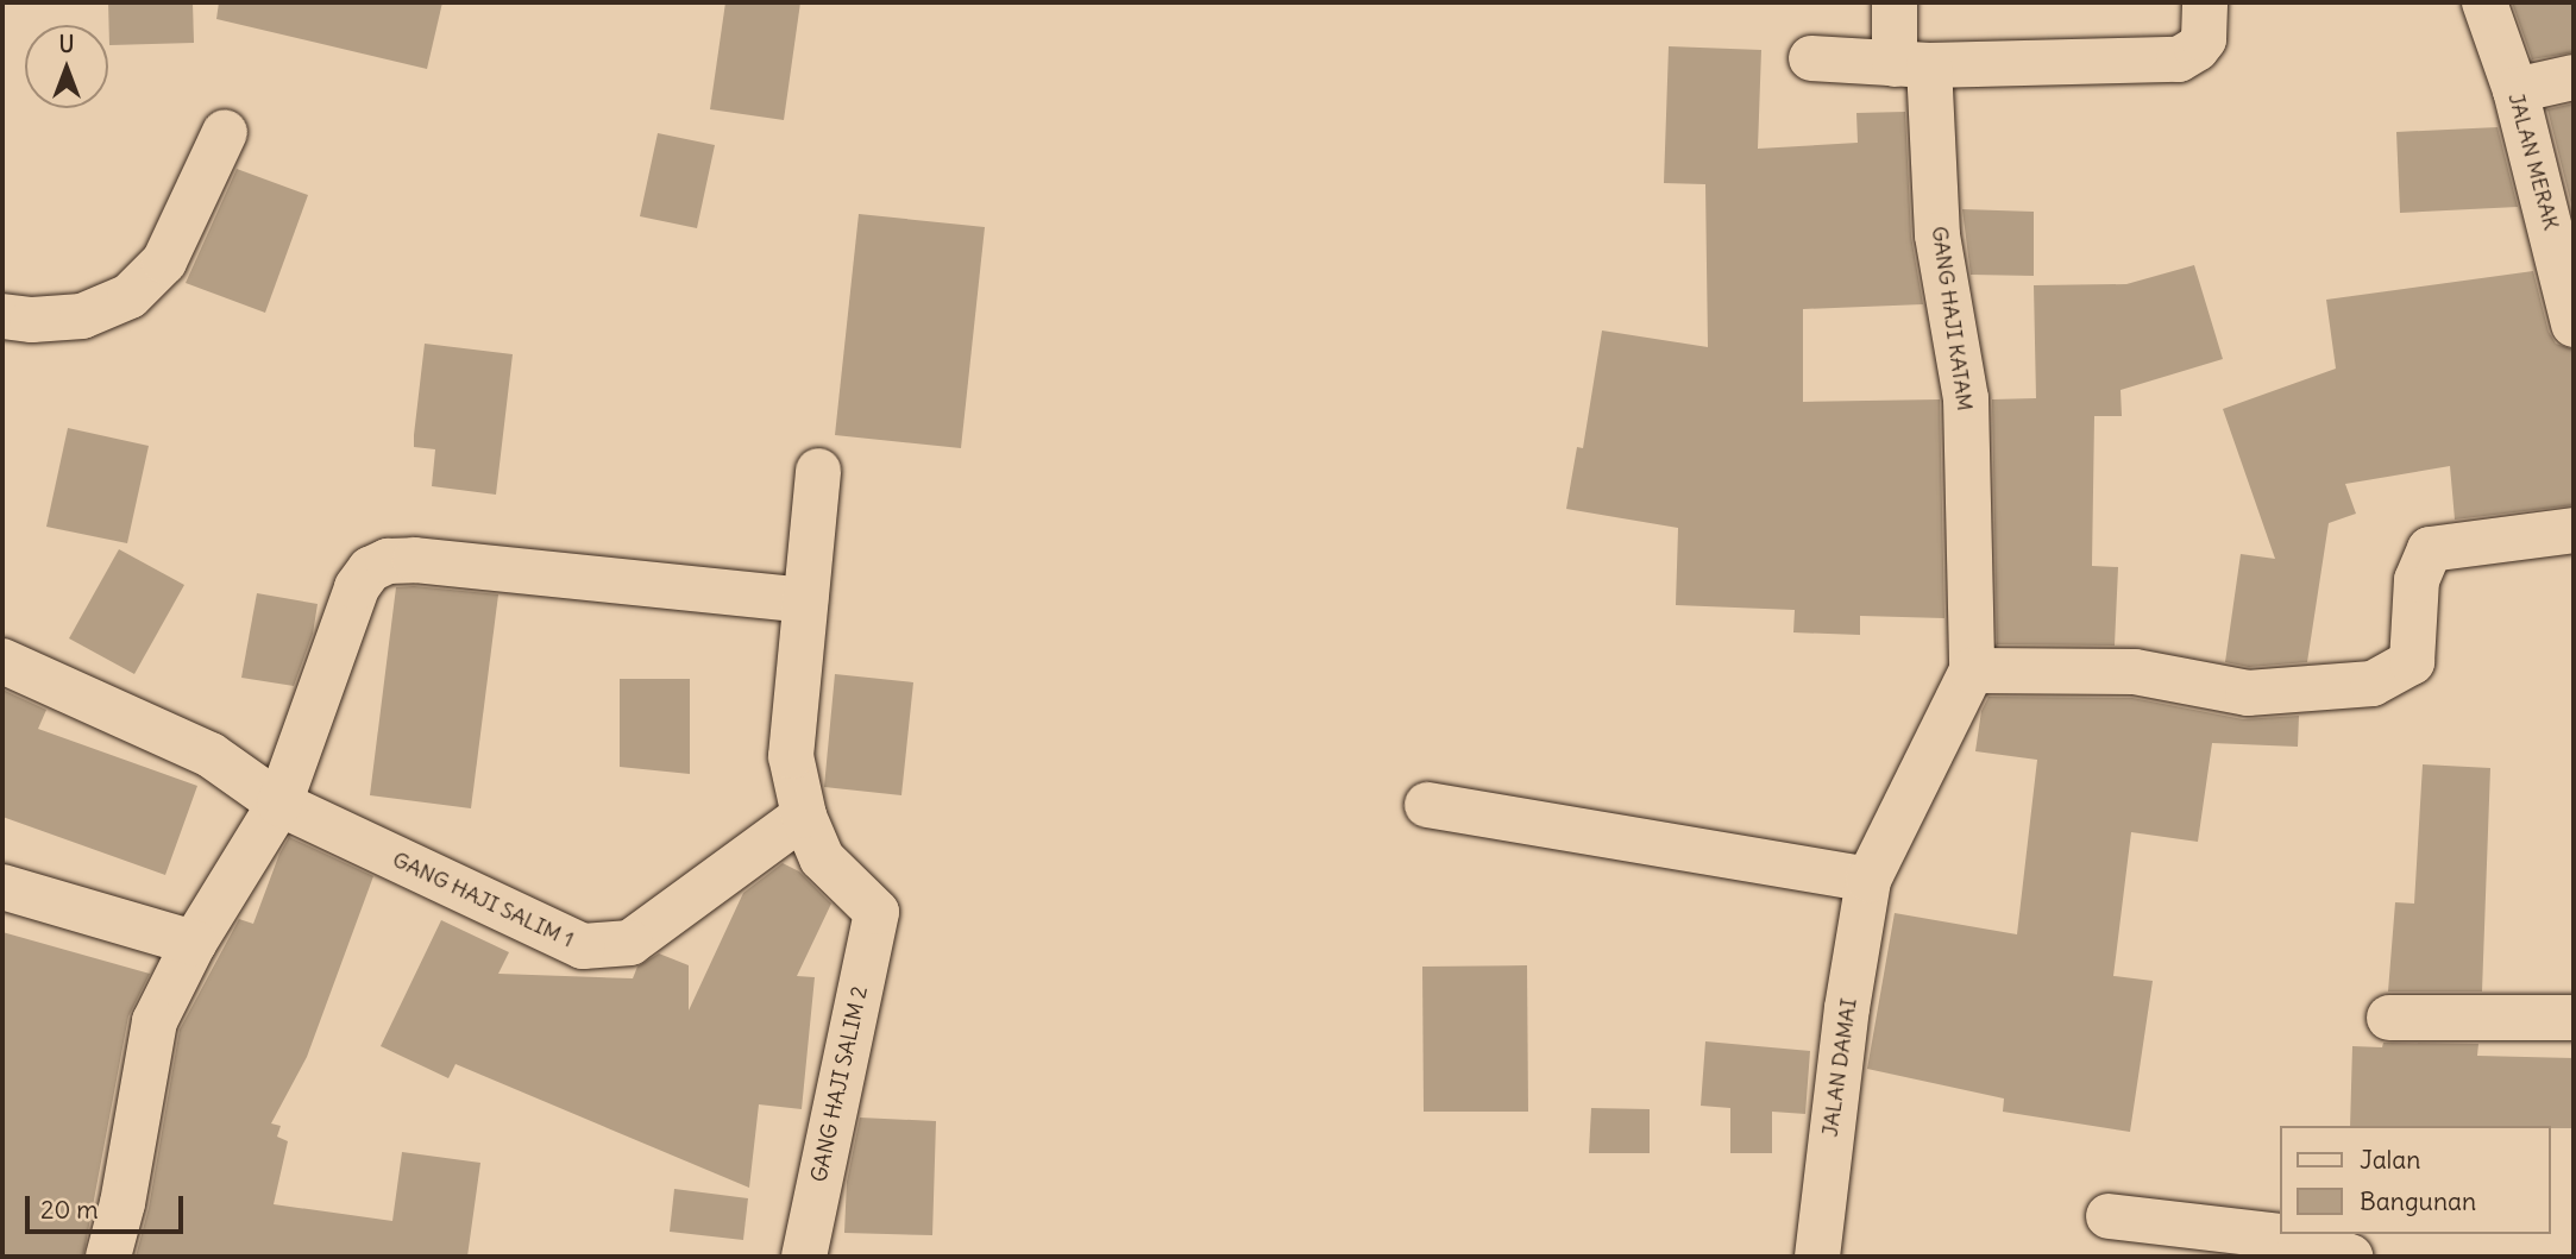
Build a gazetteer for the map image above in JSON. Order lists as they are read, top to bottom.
{
  "streets": {
    "street": [
      "JALAN MERAK",
      "GANG HAJI KATAM",
      "GANG HAJI SALIM 1",
      "JALAN DAMAI",
      "GANG HAJI SALIM 2"
    ]
  },
  "crossings": [
    ["GANG HAJI KATAM", "JALAN DAMAI"],
    ["GANG HAJI SALIM 1", "GANG HAJI SALIM 2"]
  ],
  "legend": ["Jalan", "Bangunan"],
  "scale_bar": "20 m",
  "north": "top"
}
